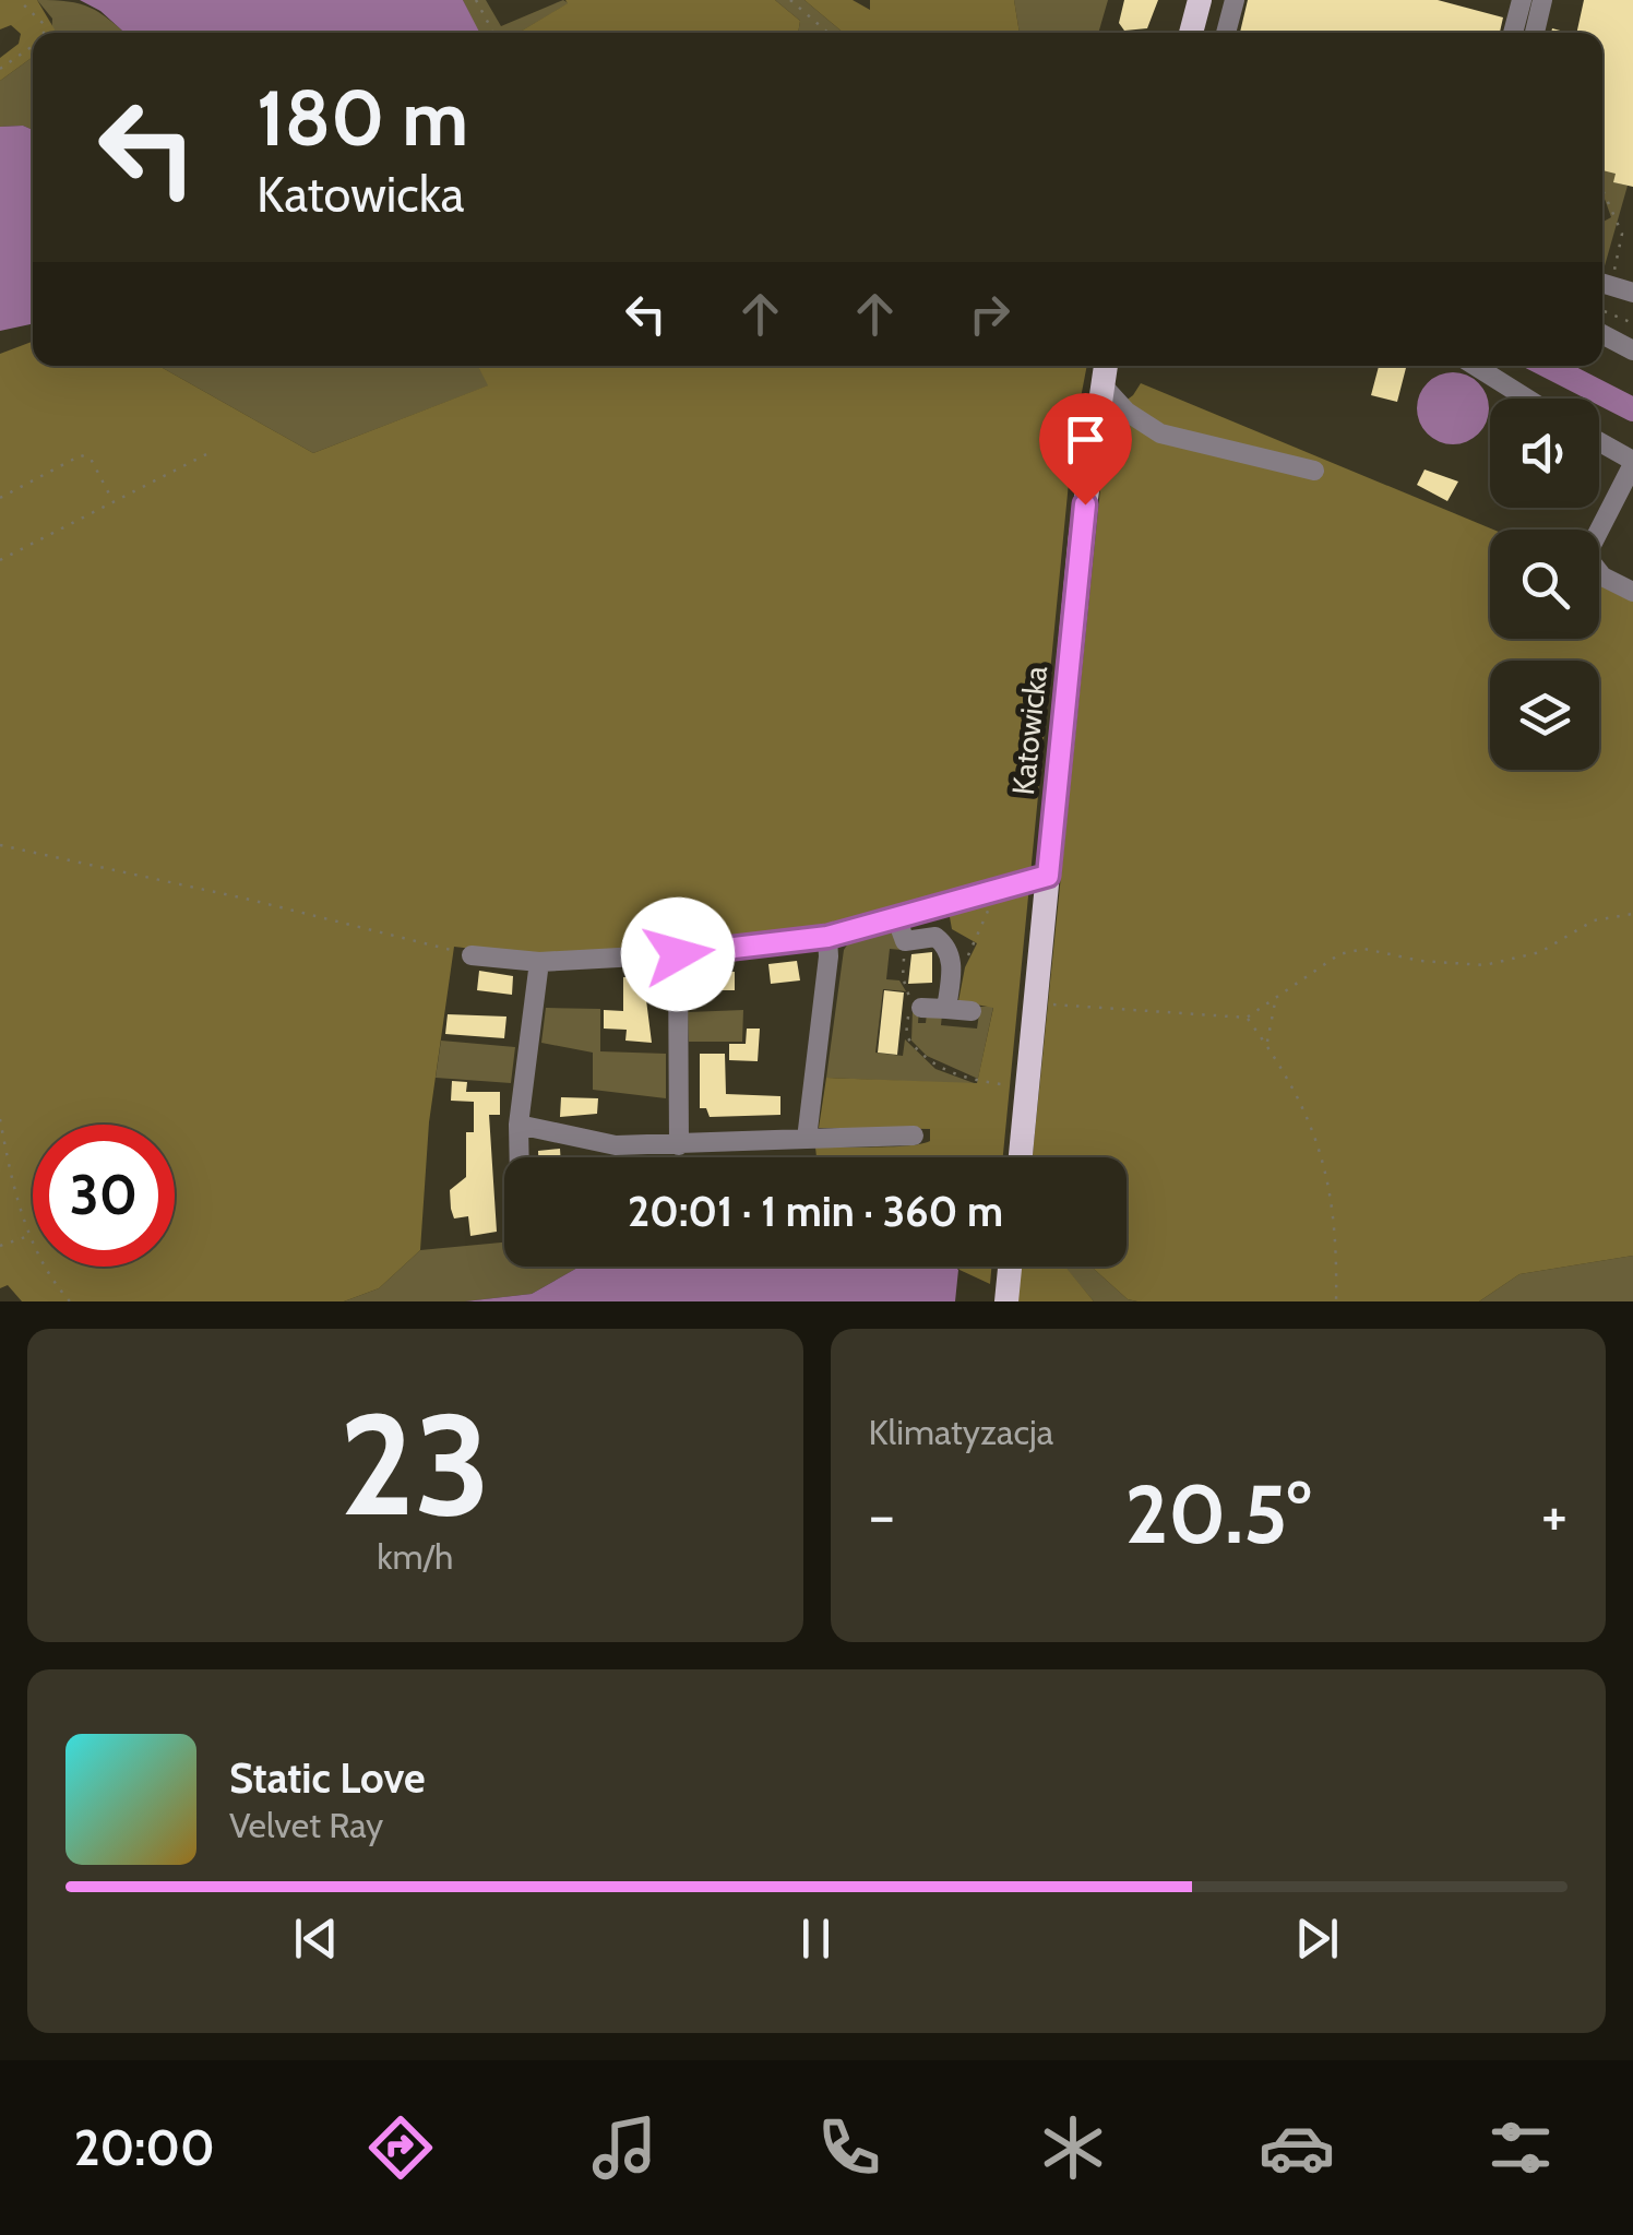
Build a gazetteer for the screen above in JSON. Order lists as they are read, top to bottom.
{
  "streets": {
    "main road": ["Katowicka"]
  },
  "page": {
    "turn": ["180 m", "Katowicka"],
    "limit": "30",
    "trip": "20:01 · 1 min · 360 m",
    "tile": [
      ["23", "km/h"],
      "Klimatyzacja"
    ],
    "heat": ["−", "20.5°", "+"],
    "song": ["Static Love", "Velvet Ray"],
    "tabs": "20:00"
  }
}
